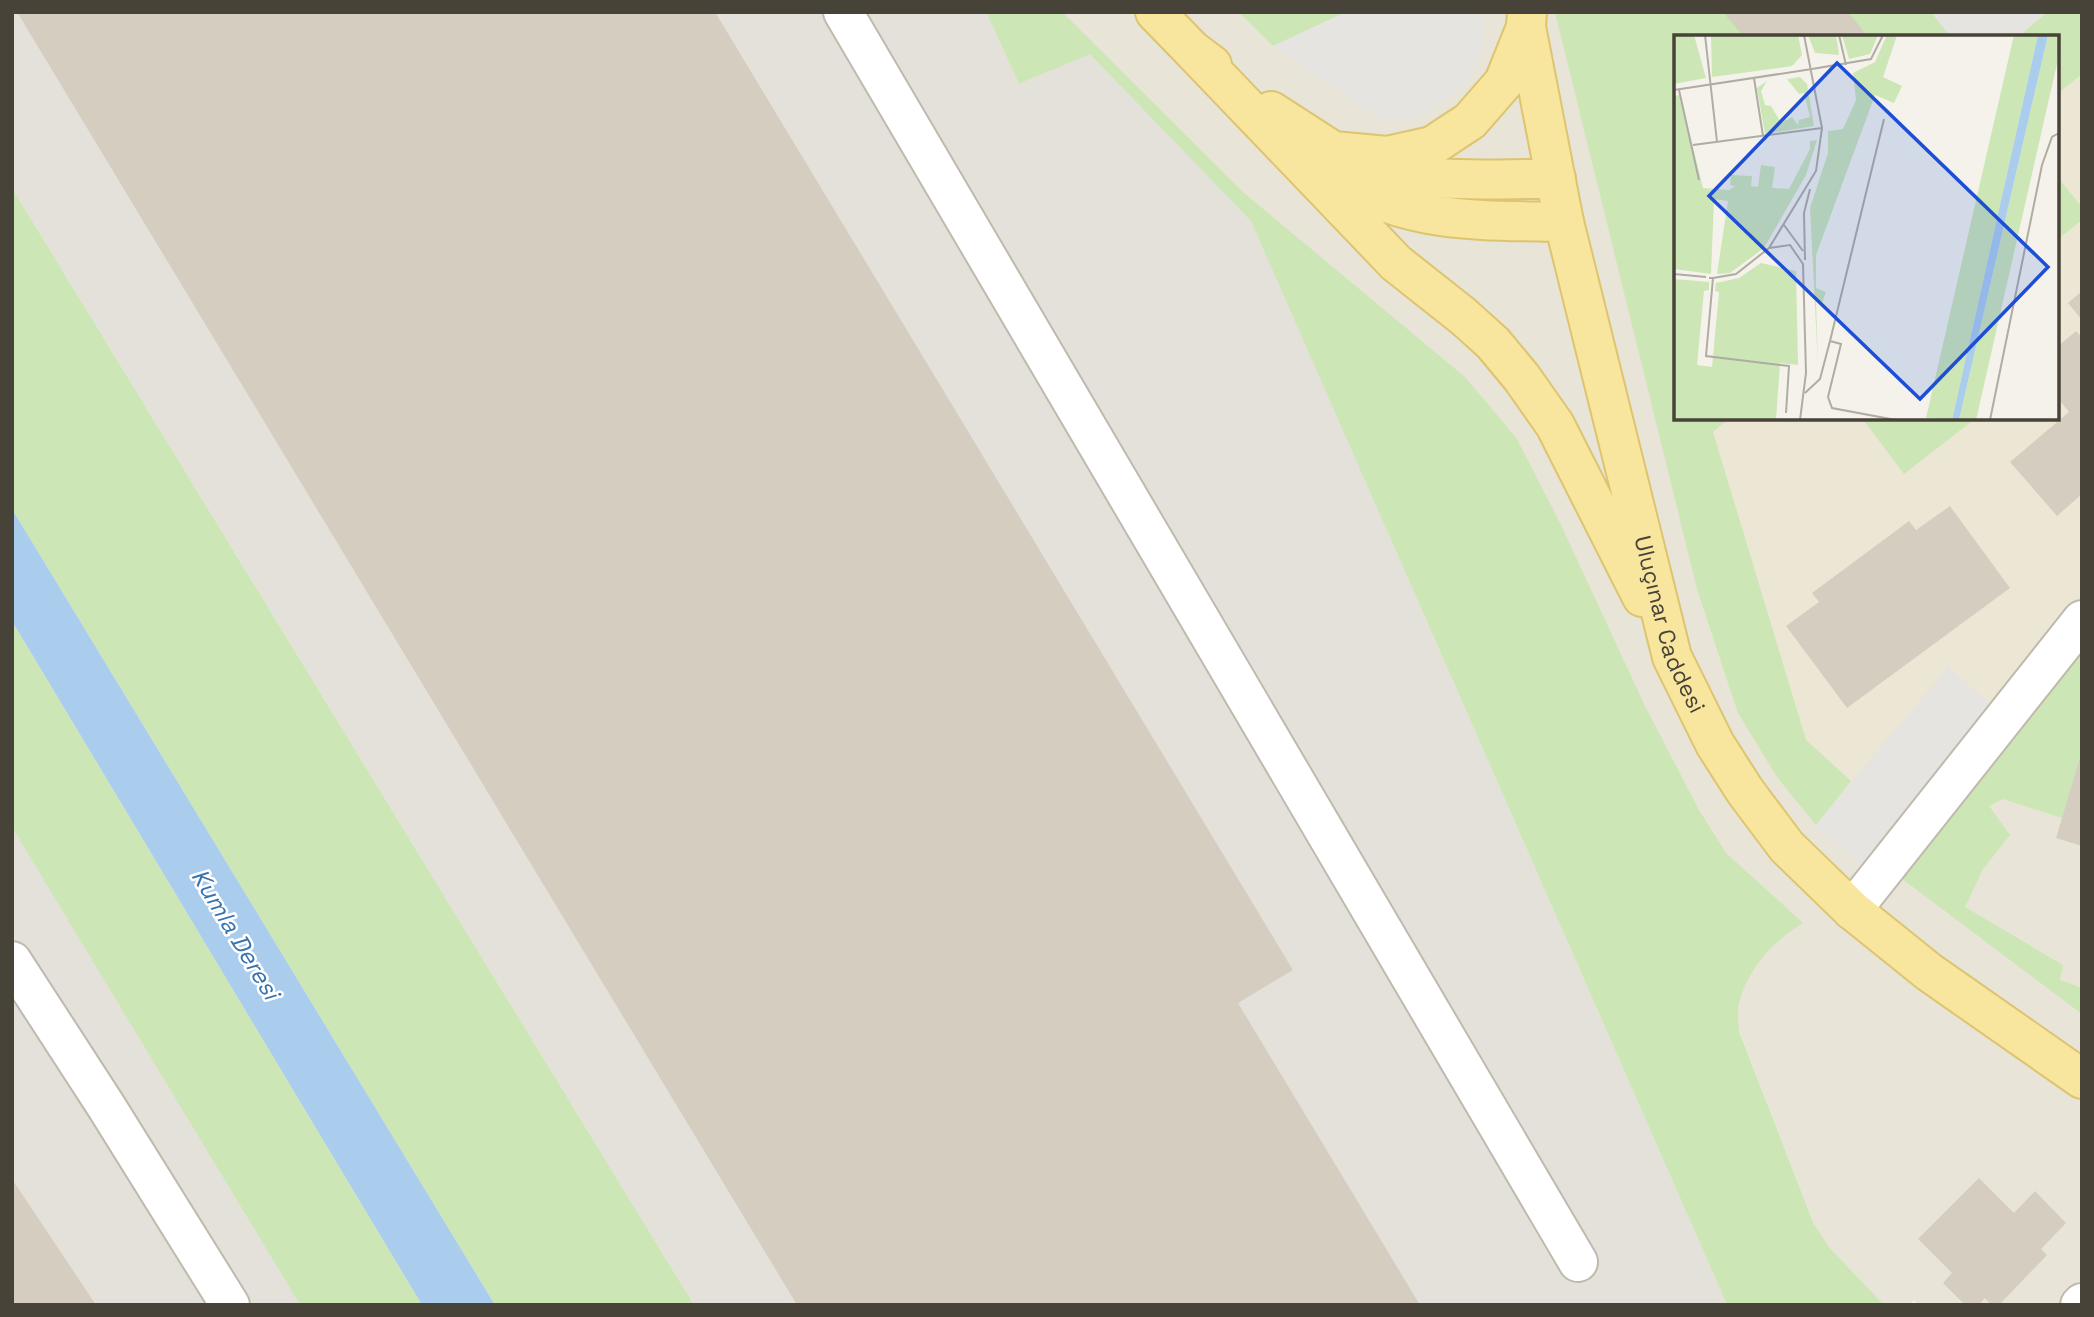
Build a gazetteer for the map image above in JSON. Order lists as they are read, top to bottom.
{
  "streets": {
    "main road": ["Uluçınar Caddesi"]
  },
  "water": ["Kumla Deresi"]
}
